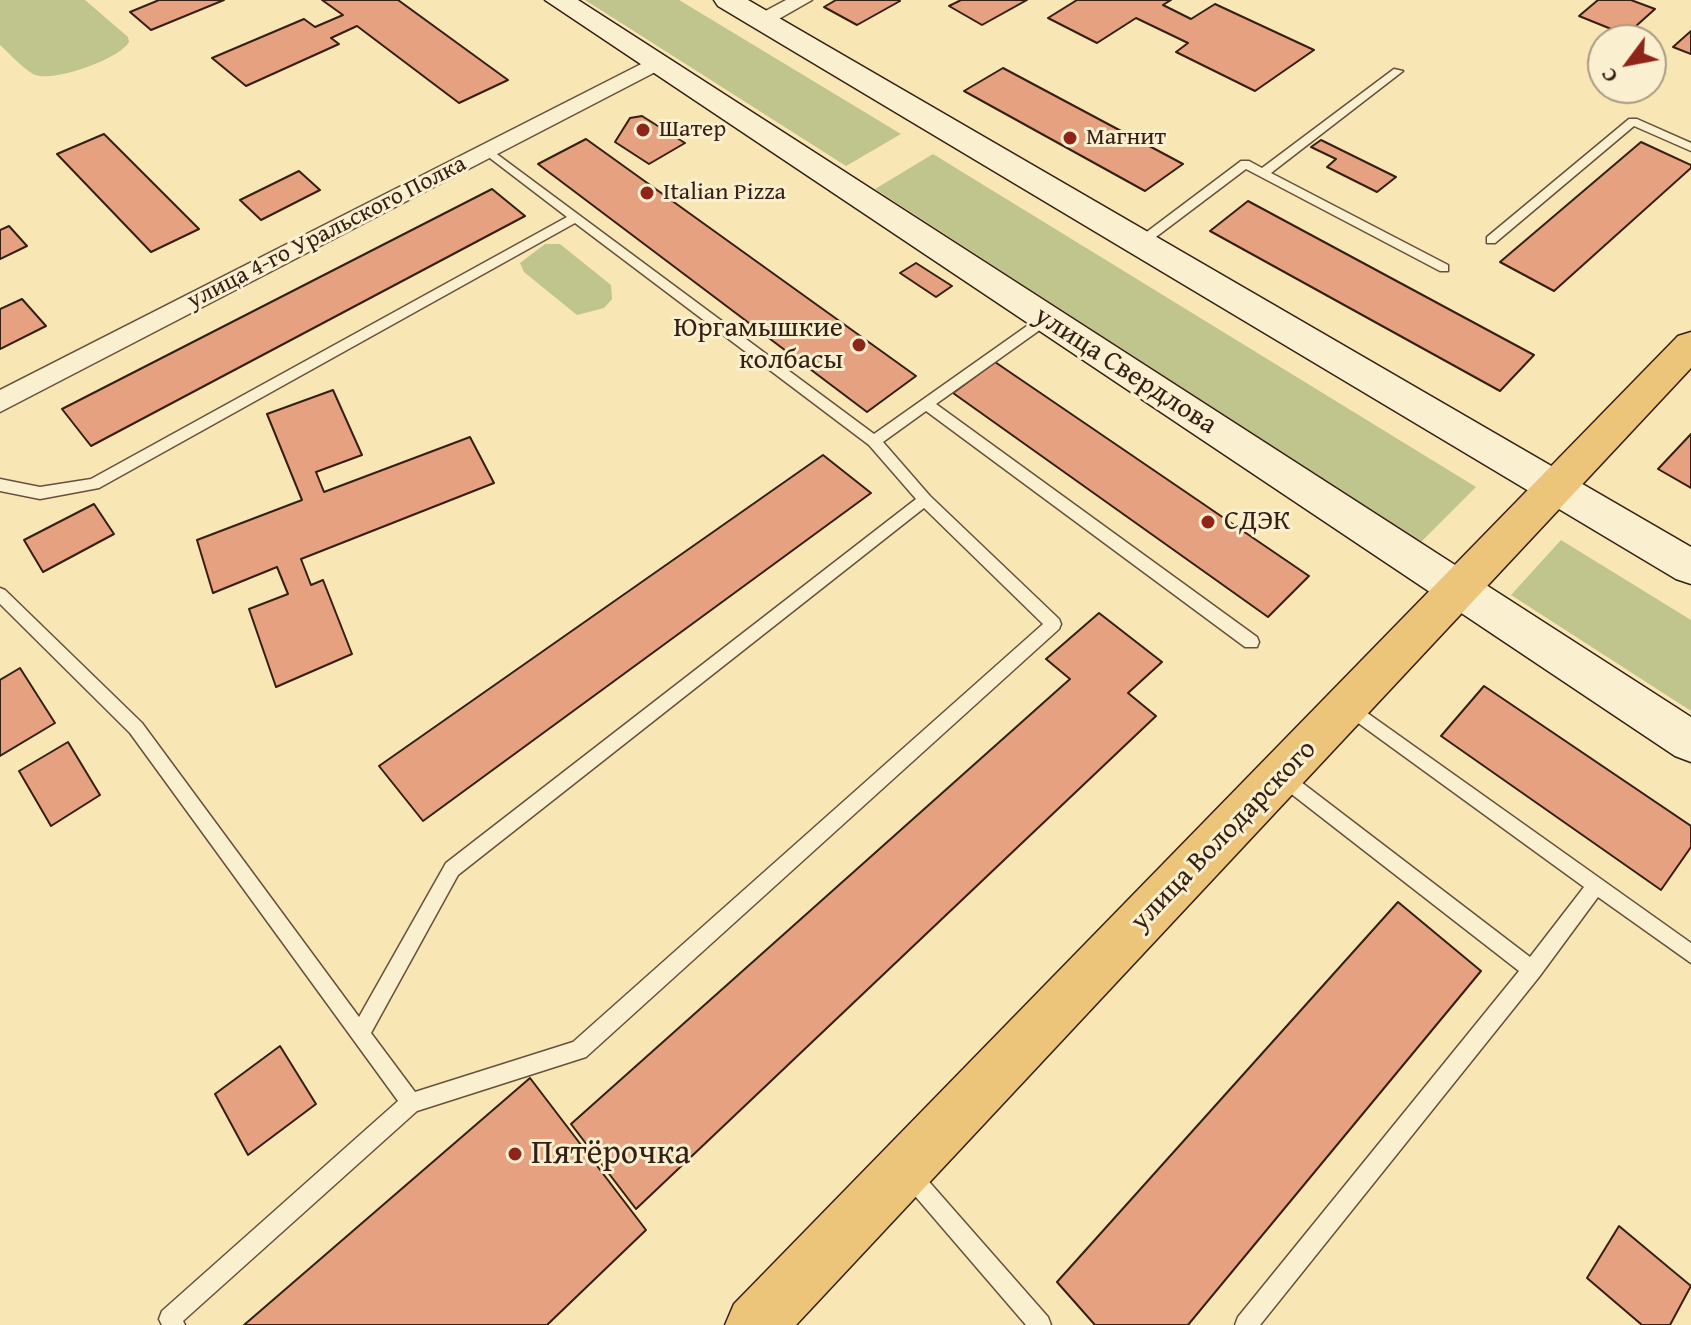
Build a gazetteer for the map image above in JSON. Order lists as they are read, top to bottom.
{
  "streets": {
    "main road": ["улица Свердлова", "улица Володарского"],
    "street": ["улица 4-го Уральского Полка"]
  },
  "crossings": [
    ["улица 4-го Уральского Полка", "улица Свердлова"],
    ["улица Свердлова", "улица Володарского"]
  ],
  "places": [
    "Шатер",
    "Магнит",
    "Italian Pizza",
    "Юргамышкие колбасы",
    "СДЭК",
    "Пятёрочка"
  ],
  "north": "bottom left"
}
